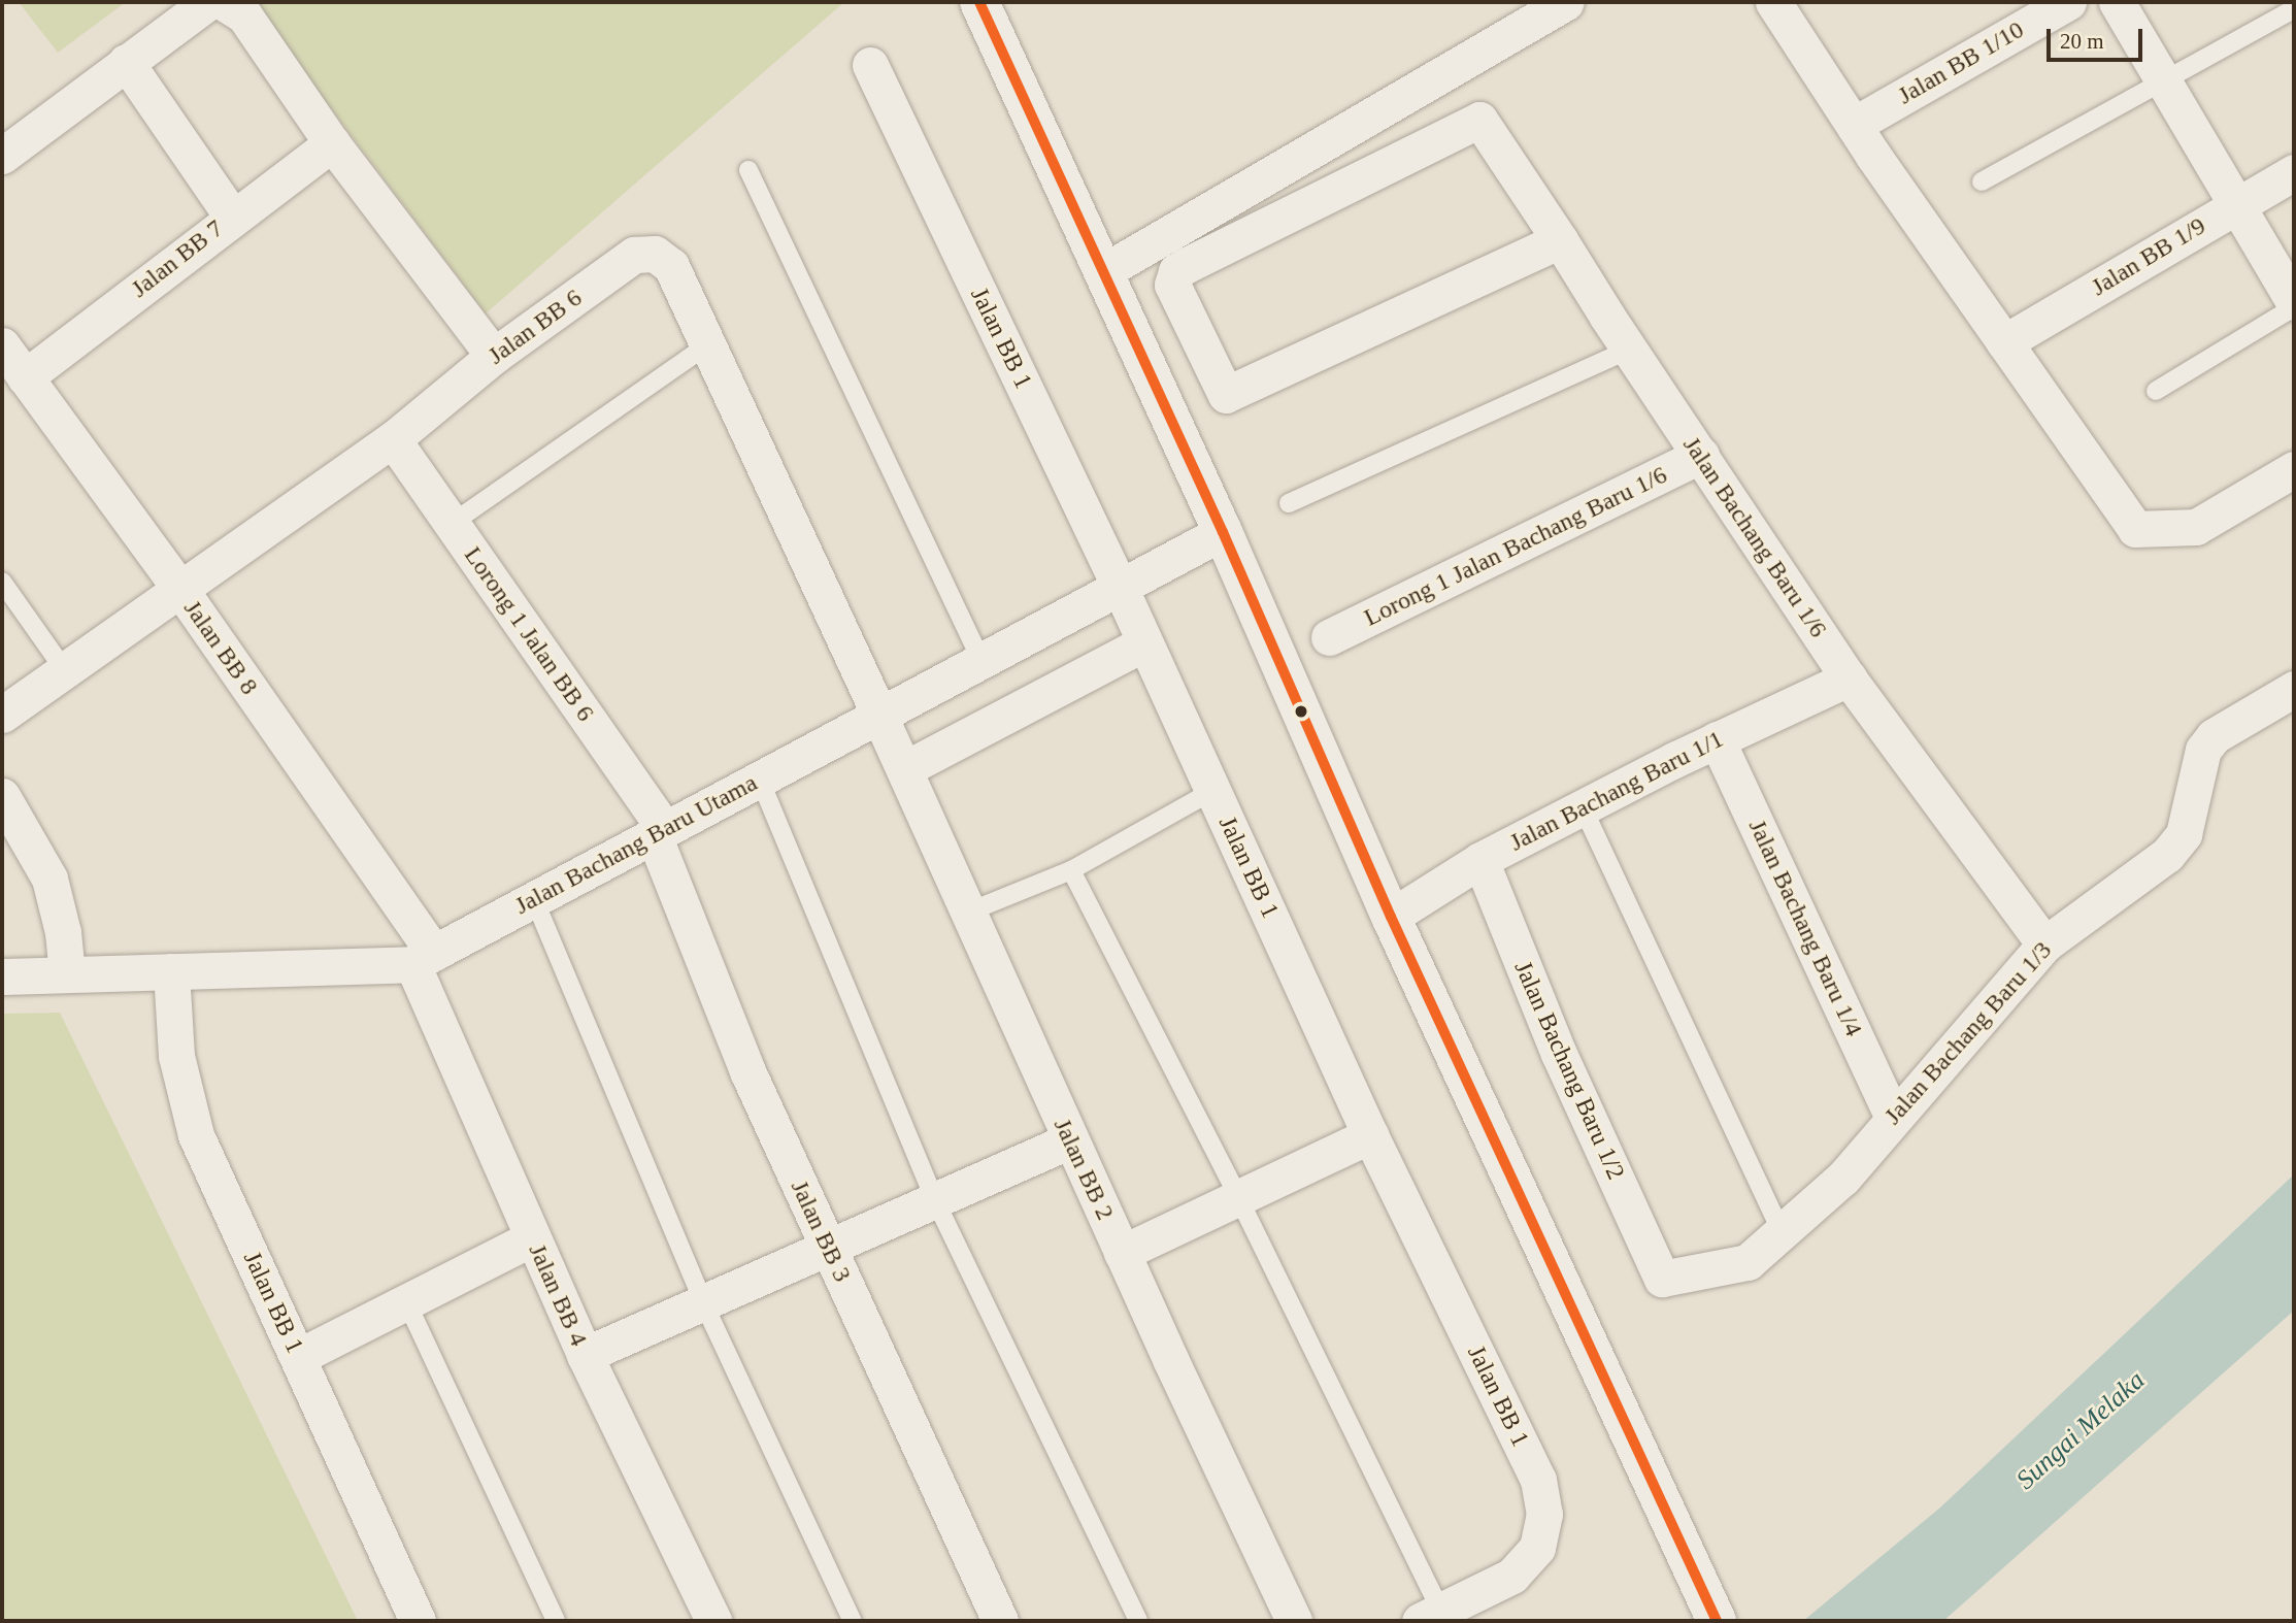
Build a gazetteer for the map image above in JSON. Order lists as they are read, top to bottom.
{
  "streets": {
    "street": [
      "Jalan BB 1/10",
      "Jalan BB 1/9",
      "Jalan BB 7",
      "Jalan BB 6",
      "Jalan BB 1",
      "Jalan Bachang Baru 1/6",
      "Lorong 1 Jalan Bachang Baru 1/6",
      "Lorong 1 Jalan BB 6",
      "Jalan BB 8",
      "Jalan Bachang Baru 1/1",
      "Jalan Bachang Baru Utama",
      "Jalan Bachang Baru 1/4",
      "Jalan Bachang Baru 1/3",
      "Jalan Bachang Baru 1/2",
      "Jalan BB 2",
      "Jalan BB 3",
      "Jalan BB 4"
    ]
  },
  "crossings": [
    ["Jalan BB 7", "Jalan BB 8"],
    ["Jalan BB 6", "Lorong 1 Jalan BB 6"],
    ["Jalan BB 6", "Jalan BB 8"],
    ["Jalan BB 6", "Jalan Bachang Baru Utama"],
    ["Jalan BB 6", "Jalan BB 2"],
    ["Jalan BB 1", "Jalan Bachang Baru Utama"],
    ["Jalan Bachang Baru 1/6", "Lorong 1 Jalan Bachang Baru 1/6"],
    ["Jalan Bachang Baru 1/6", "Jalan Bachang Baru 1/1"],
    ["Jalan Bachang Baru 1/6", "Jalan Bachang Baru 1/3"],
    ["Lorong 1 Jalan BB 6", "Jalan Bachang Baru Utama"],
    ["Lorong 1 Jalan BB 6", "Jalan BB 3"],
    ["Jalan BB 8", "Jalan Bachang Baru Utama"],
    ["Jalan BB 8", "Jalan BB 4"],
    ["Jalan Bachang Baru 1/1", "Jalan Bachang Baru 1/4"],
    ["Jalan Bachang Baru 1/1", "Jalan Bachang Baru 1/2"],
    ["Jalan Bachang Baru Utama", "Jalan BB 2"],
    ["Jalan Bachang Baru Utama", "Jalan BB 3"],
    ["Jalan Bachang Baru Utama", "Jalan BB 4"],
    ["Jalan Bachang Baru 1/4", "Jalan Bachang Baru 1/3"],
    ["Jalan Bachang Baru 1/3", "Jalan Bachang Baru 1/2"]
  ],
  "water": ["Sungai Melaka"],
  "scale_bar": "20 m"
}
